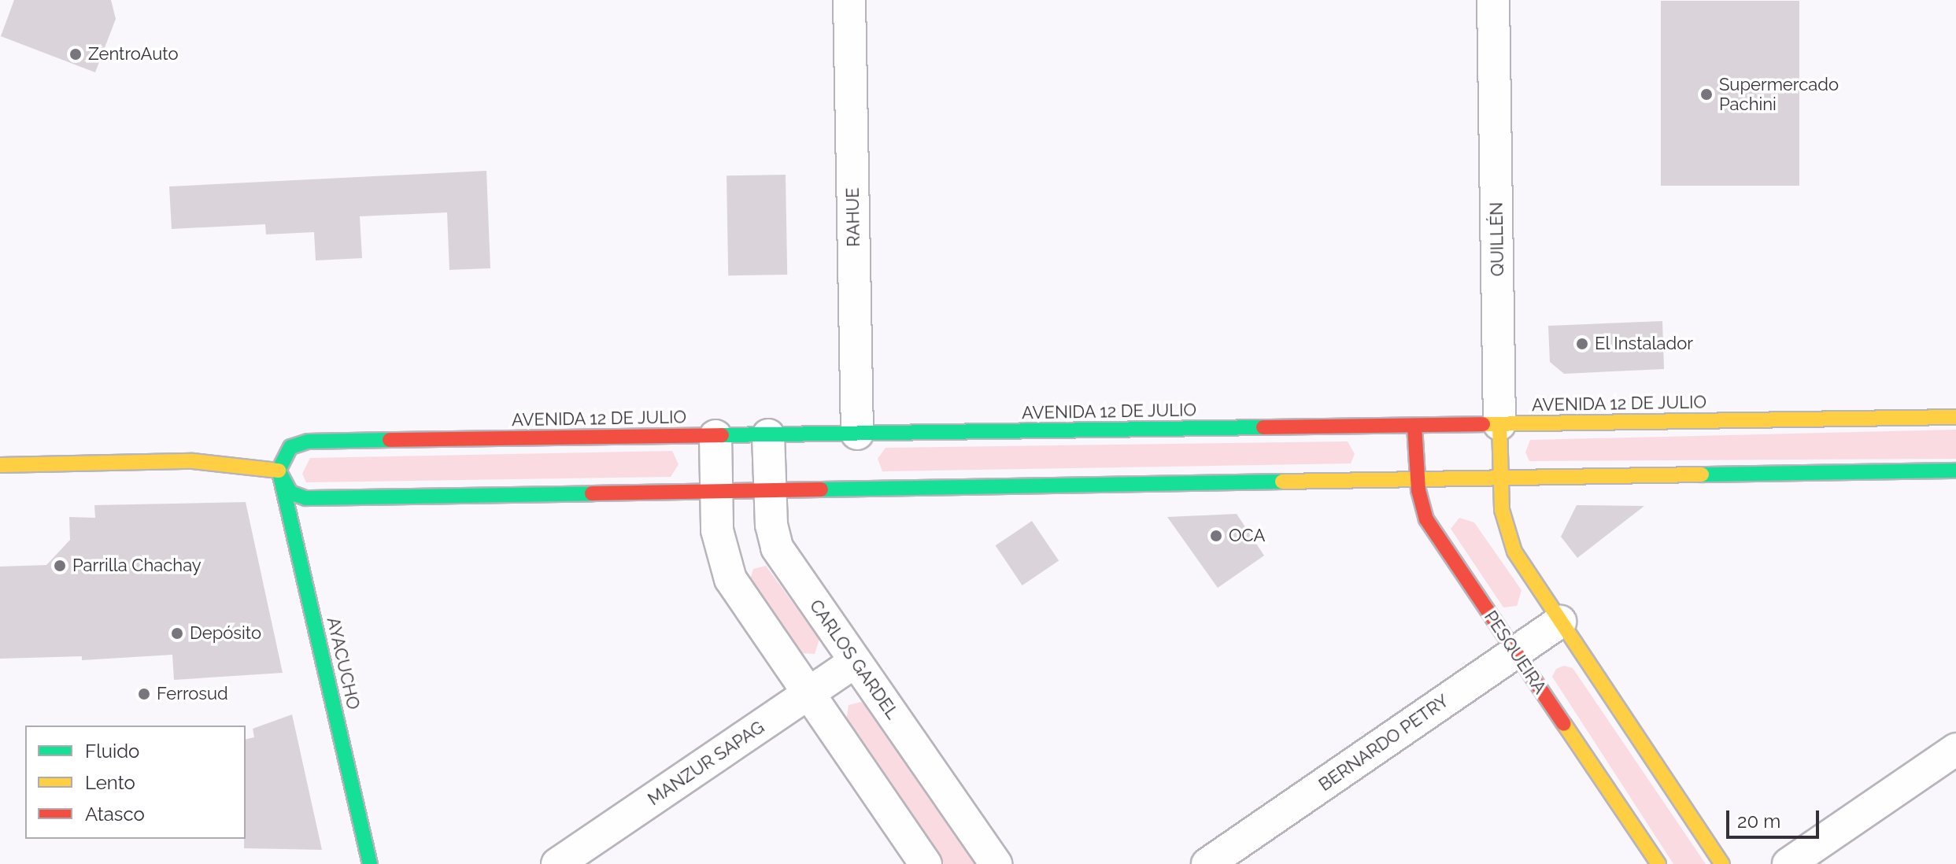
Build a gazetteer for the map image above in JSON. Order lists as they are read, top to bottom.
{
  "streets": {
    "main road": [
      "QUILLÉN",
      "AVENIDA 12 DE JULIO",
      "PESQUEIRA",
      "AYACUCHO"
    ],
    "street": [
      "RAHUE",
      "CARLOS GARDEL",
      "BERNARDO PETRY",
      "MANZUR SAPAG"
    ]
  },
  "crossings": [
    ["RAHUE", "AVENIDA 12 DE JULIO"],
    ["QUILLÉN", "AVENIDA 12 DE JULIO"],
    ["AVENIDA 12 DE JULIO", "PESQUEIRA"],
    ["AVENIDA 12 DE JULIO", "CARLOS GARDEL"],
    ["AVENIDA 12 DE JULIO", "AYACUCHO"],
    ["PESQUEIRA", "BERNARDO PETRY"],
    ["CARLOS GARDEL", "MANZUR SAPAG"]
  ],
  "places": [
    "ZentroAuto",
    "Supermercado Pachini",
    "El Instalador",
    "OCA",
    "Parrilla Chachay",
    "Depósito",
    "Ferrosud"
  ],
  "legend": ["Fluido", "Lento", "Atasco"],
  "scale_bar": "20 m"
}
